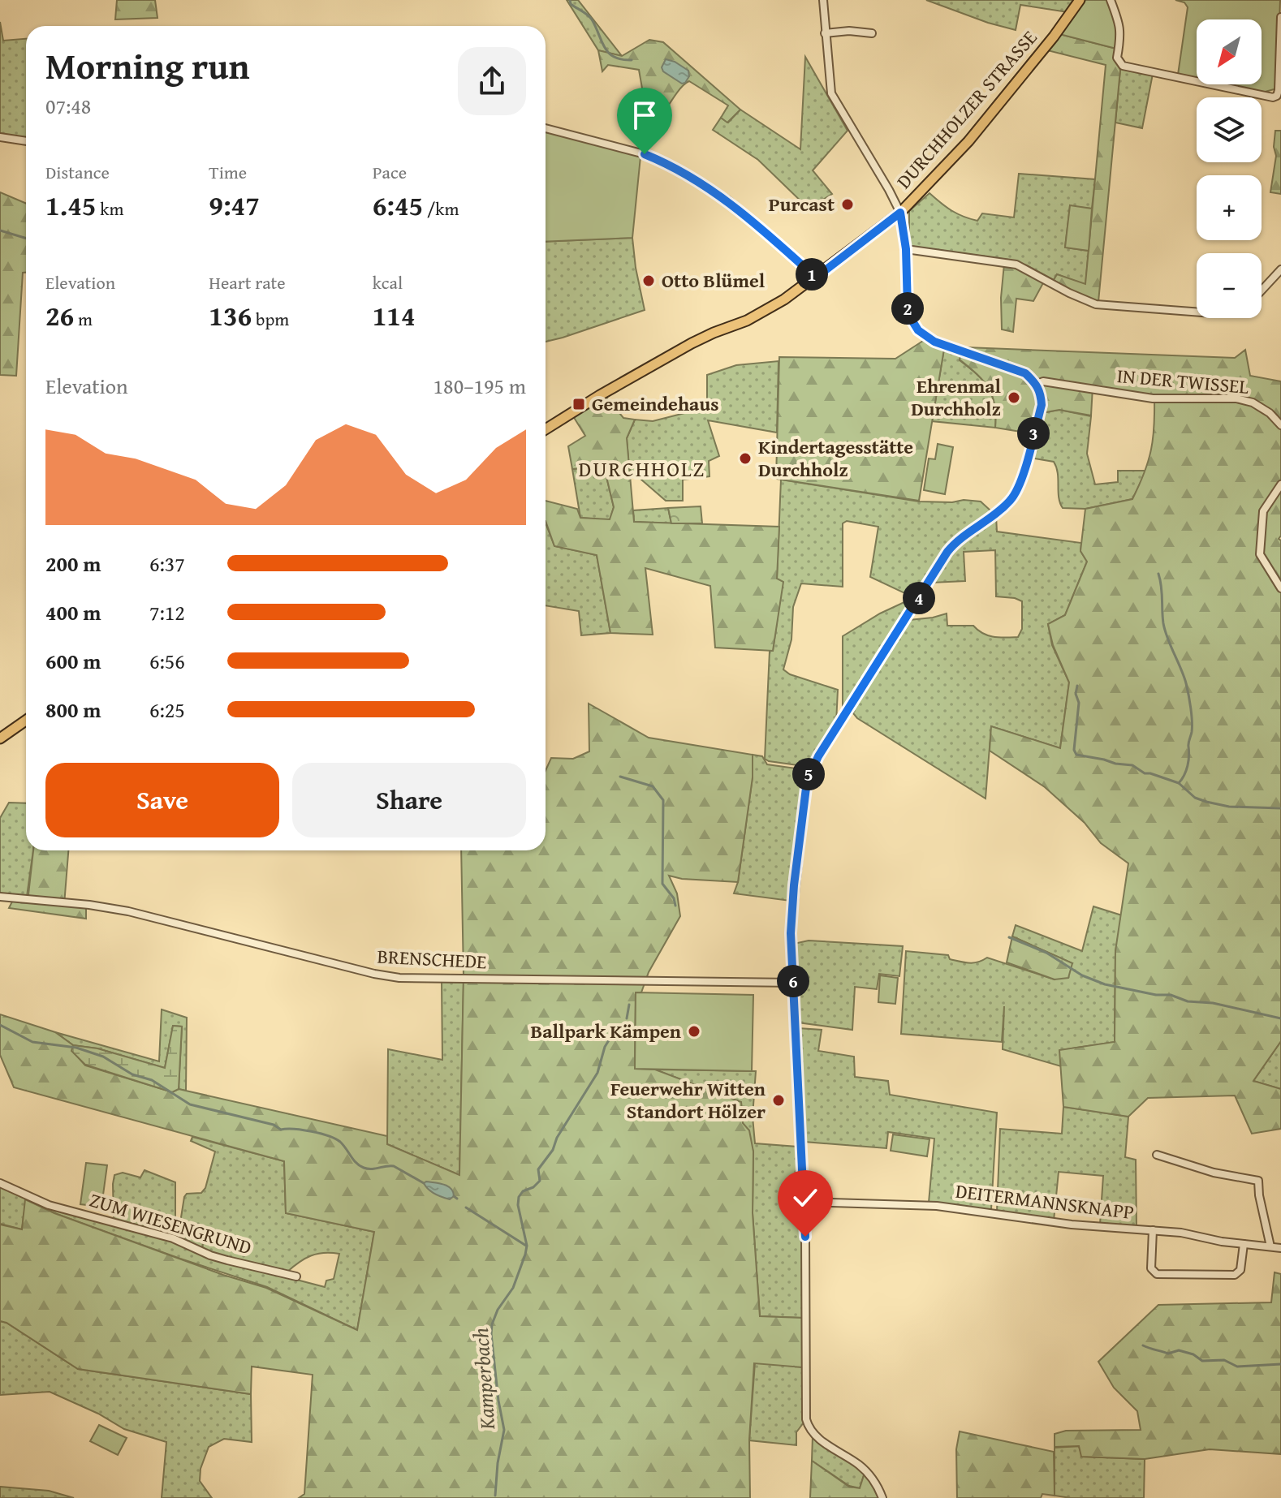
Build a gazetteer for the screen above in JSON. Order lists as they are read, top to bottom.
{
  "streets": {
    "main road": ["DURCHHOLZER STRASSE"],
    "street": [
      "IN DER TWISSEL",
      "BRENSCHEDE",
      "DEITERMANNSKNAPP",
      "ZUM WIESENGRUND"
    ]
  },
  "districts": ["DURCHHOLZ"],
  "water": ["Kamperbach"],
  "places": {
    "other": [
      "Purcast",
      "Otto Blümel",
      "Ehrenmal Durchholz",
      "Kindertagesstätte Durchholz",
      "Ballpark Kämpen",
      "Feuerwehr Witten Standort Hölzer"
    ],
    "transit": ["Gemeindehaus"]
  },
  "north": "bottom left",
  "page": {
    "map_buttons": ["+", "−"],
    "heading": ["Morning run", "07:48"],
    "stats": [
      ["Distance", "1.45 km"],
      ["Time", "9:47"],
      ["Pace", "6:45 /km"],
      ["Elevation", "26 m"],
      ["Heart rate", "136 bpm"],
      ["kcal", "114"]
    ],
    "pins": [
      "1",
      "2",
      "3",
      "4",
      "5",
      "6"
    ],
    "chart": ["Elevation", "180–195 m"],
    "list": [
      {
        "name": "200 m",
        "note": "6:37"
      },
      {
        "name": "400 m",
        "note": "7:12"
      },
      {
        "name": "600 m",
        "note": "6:56"
      },
      {
        "name": "800 m",
        "note": "6:25"
      }
    ],
    "buttons": ["Save", "Share"]
  }
}
